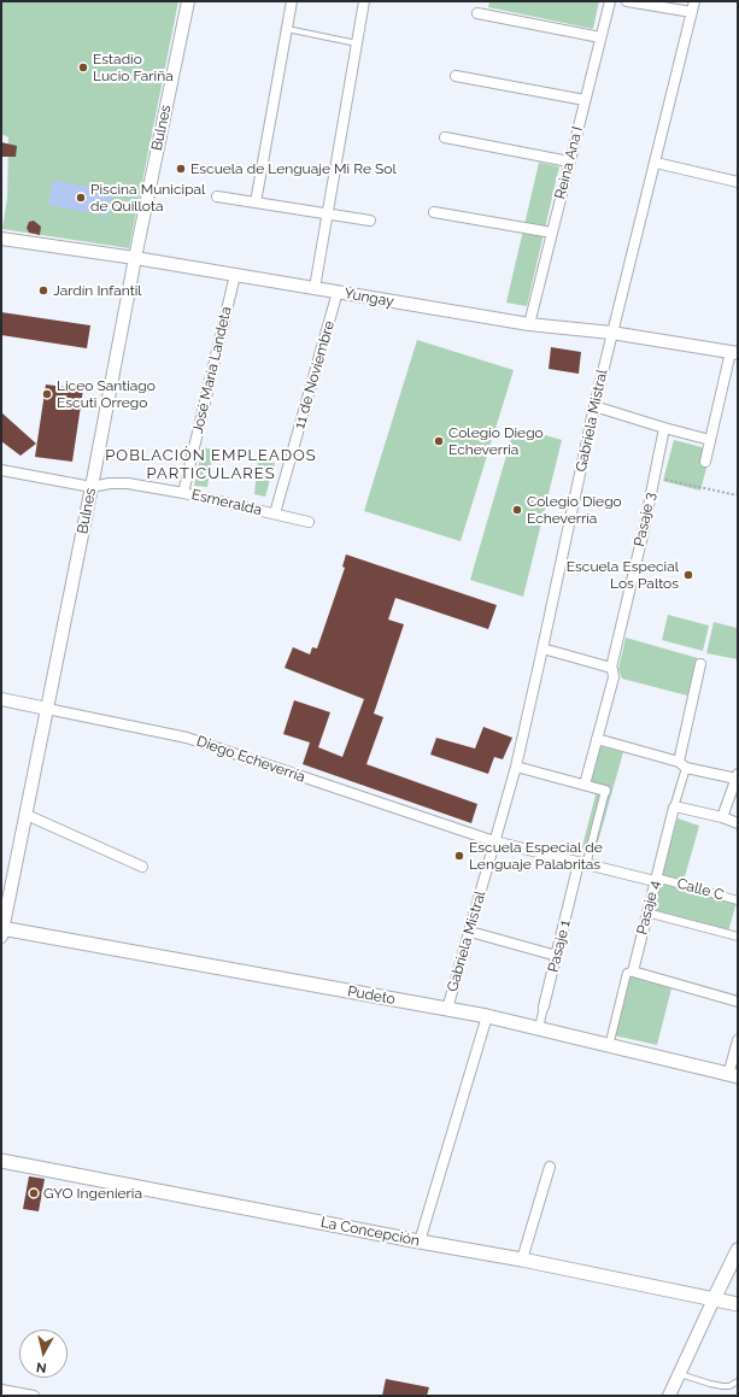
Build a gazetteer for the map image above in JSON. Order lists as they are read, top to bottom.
{
  "streets": {
    "main road": ["Pudeto", "La Concepción"],
    "street": [
      "Bulnes",
      "Reina Ana I",
      "Yungay",
      "José María Landeta",
      "11 de Noviembre",
      "Gabriela Mistral",
      "Esmeralda",
      "Pasaje 3",
      "Diego Echeverría",
      "Calle C",
      "Pasaje 4",
      "Pasaje 1"
    ]
  },
  "crossings": [
    ["Bulnes", "Yungay"],
    ["Bulnes", "Esmeralda"],
    ["Bulnes", "Diego Echeverría"],
    ["Bulnes", "Pudeto"],
    ["Reina Ana I", "Yungay"],
    ["Yungay", "José María Landeta"],
    ["Yungay", "11 de Noviembre"],
    ["Yungay", "Gabriela Mistral"],
    ["José María Landeta", "Esmeralda"],
    ["11 de Noviembre", "Esmeralda"],
    ["Gabriela Mistral", "Diego Echeverría"],
    ["Gabriela Mistral", "Calle C"],
    ["Gabriela Mistral", "Pudeto"],
    ["Diego Echeverría", "Calle C"],
    ["Calle C", "Pasaje 4"],
    ["Calle C", "Pasaje 1"],
    ["Pasaje 4", "Pudeto"],
    ["Pasaje 1", "Pudeto"]
  ],
  "districts": ["POBLACIÓN EMPLEADOS PARTICULARES"],
  "places": [
    "Estadio Lucio Fariña",
    "Escuela de Lenguaje Mi Re Sol",
    "Piscina Municipal de Quillota",
    "Jardín Infantil",
    "Liceo Santiago Escuti Orrego",
    "Colegio Diego Echeverria",
    "Colegio Diego Echeverría",
    "Escuela Especial Los Paltos",
    "Escuela Especial de Lenguaje Palabritas",
    "GYO Ingenieria"
  ],
  "north": "bottom"
}
